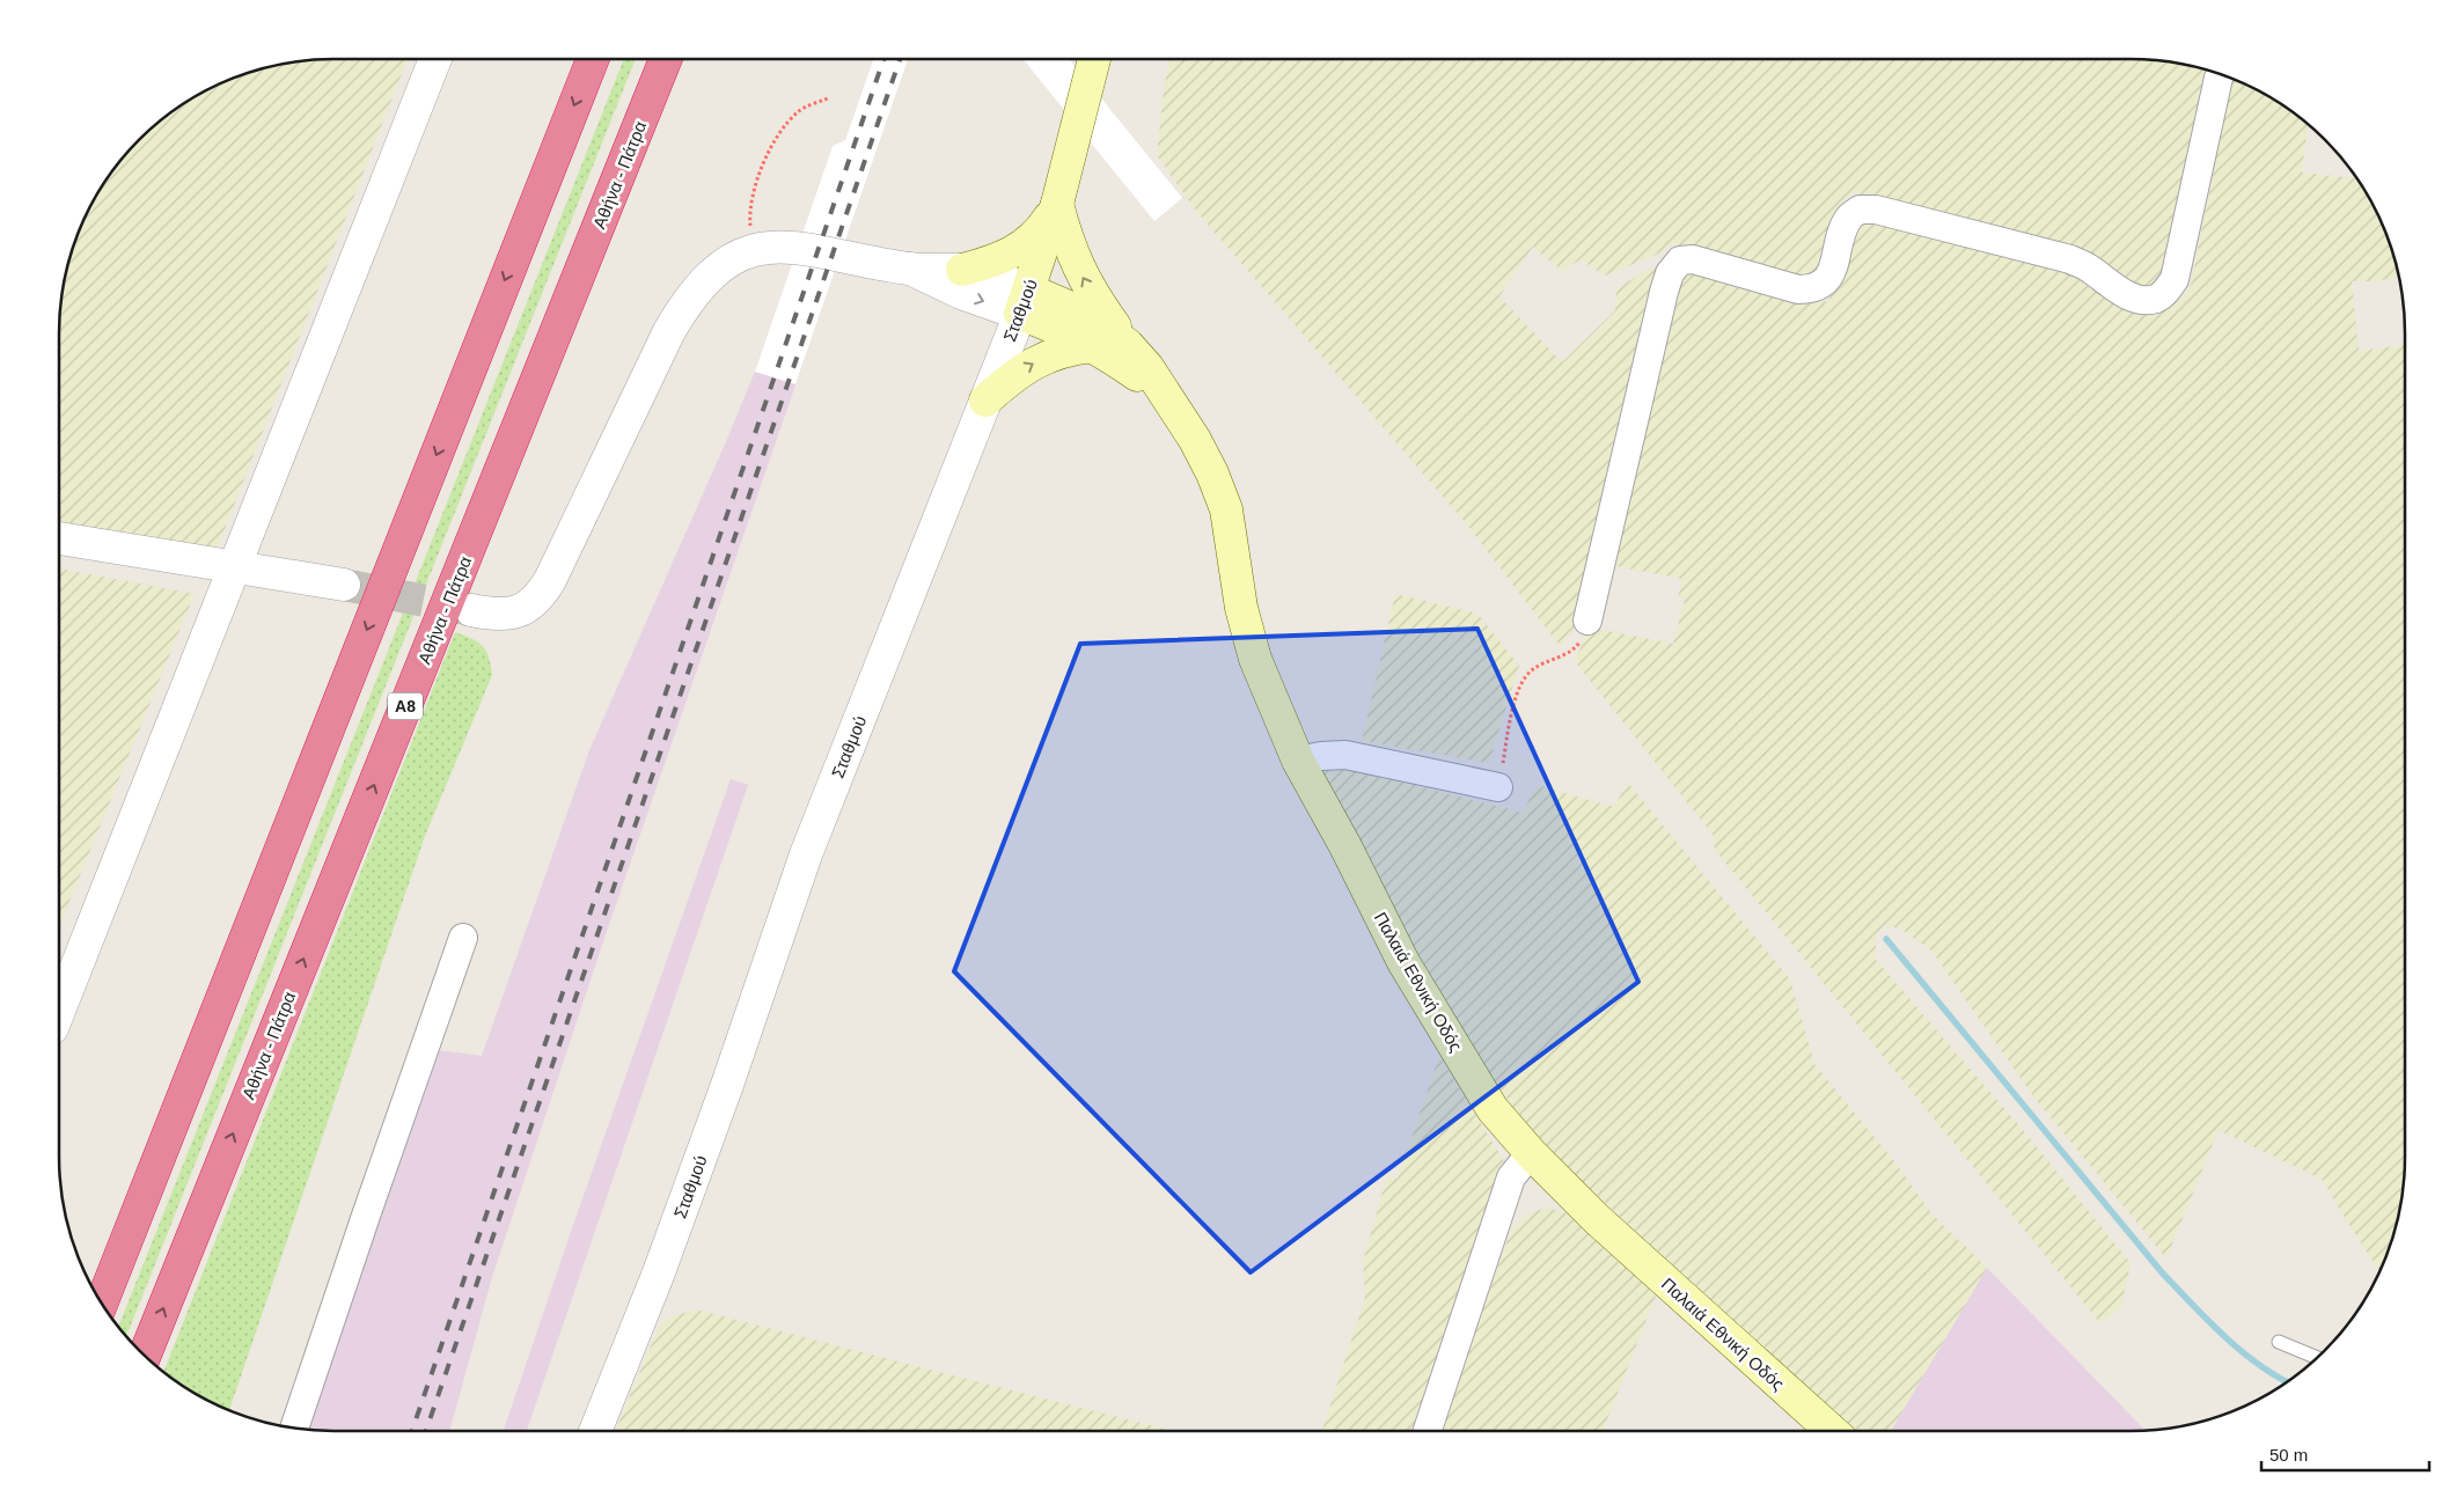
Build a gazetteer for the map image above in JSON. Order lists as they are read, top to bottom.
{
  "streets": {
    "highway": ["Αθήνα - Πάτρα", "Α8"],
    "main road": ["Σταθμού", "Παλαιά Εθνική Οδός"]
  },
  "crossings": [
    ["Σταθμού", "Παλαιά Εθνική Οδός"]
  ],
  "scale_bar": "50 m"
}
